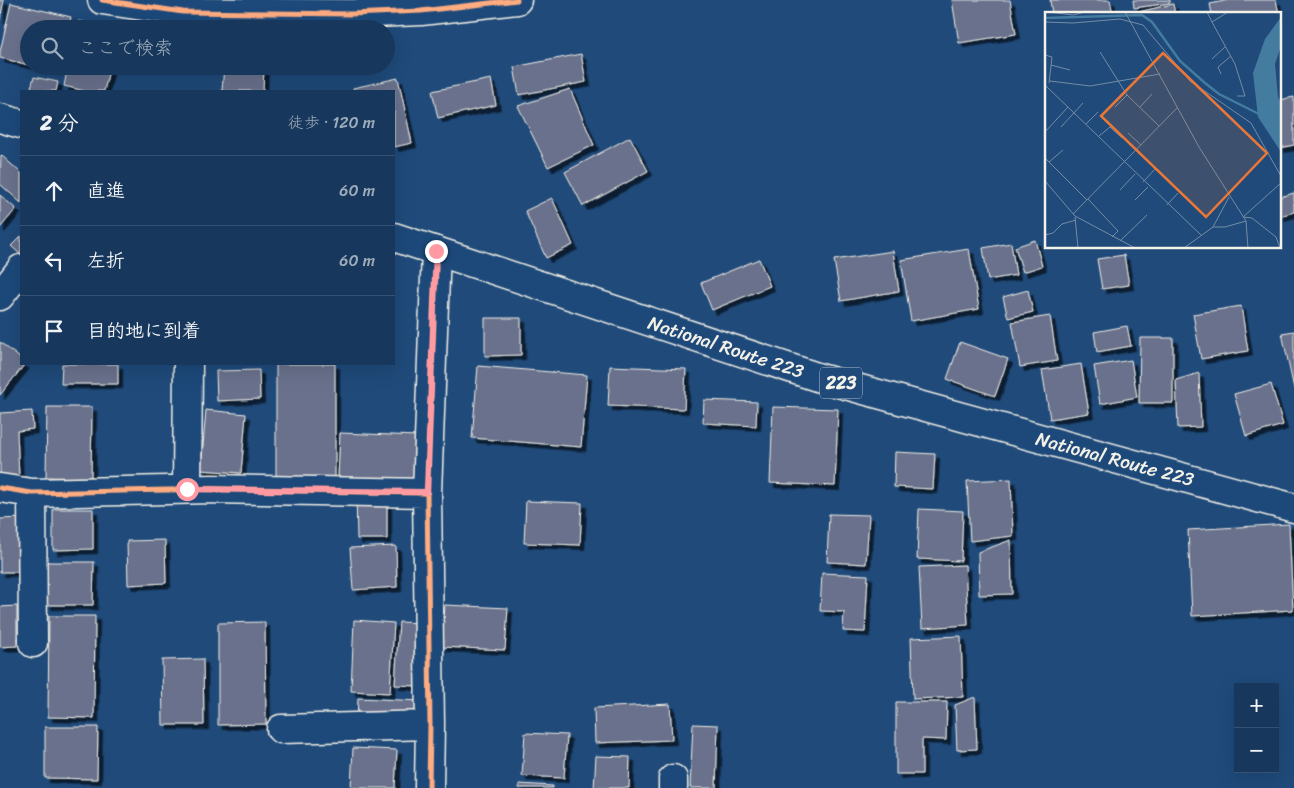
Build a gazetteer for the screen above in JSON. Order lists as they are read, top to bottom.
{
  "streets": {
    "main road": ["National Route 223", "223"]
  },
  "page": {
    "search": "ここで検索",
    "heading": ["2 分", "徒歩 · 120 m"],
    "list": [
      ["直進", "60 m"],
      ["左折", "60 m"],
      "目的地に到着"
    ],
    "map_buttons": ["+", "−"]
  }
}
